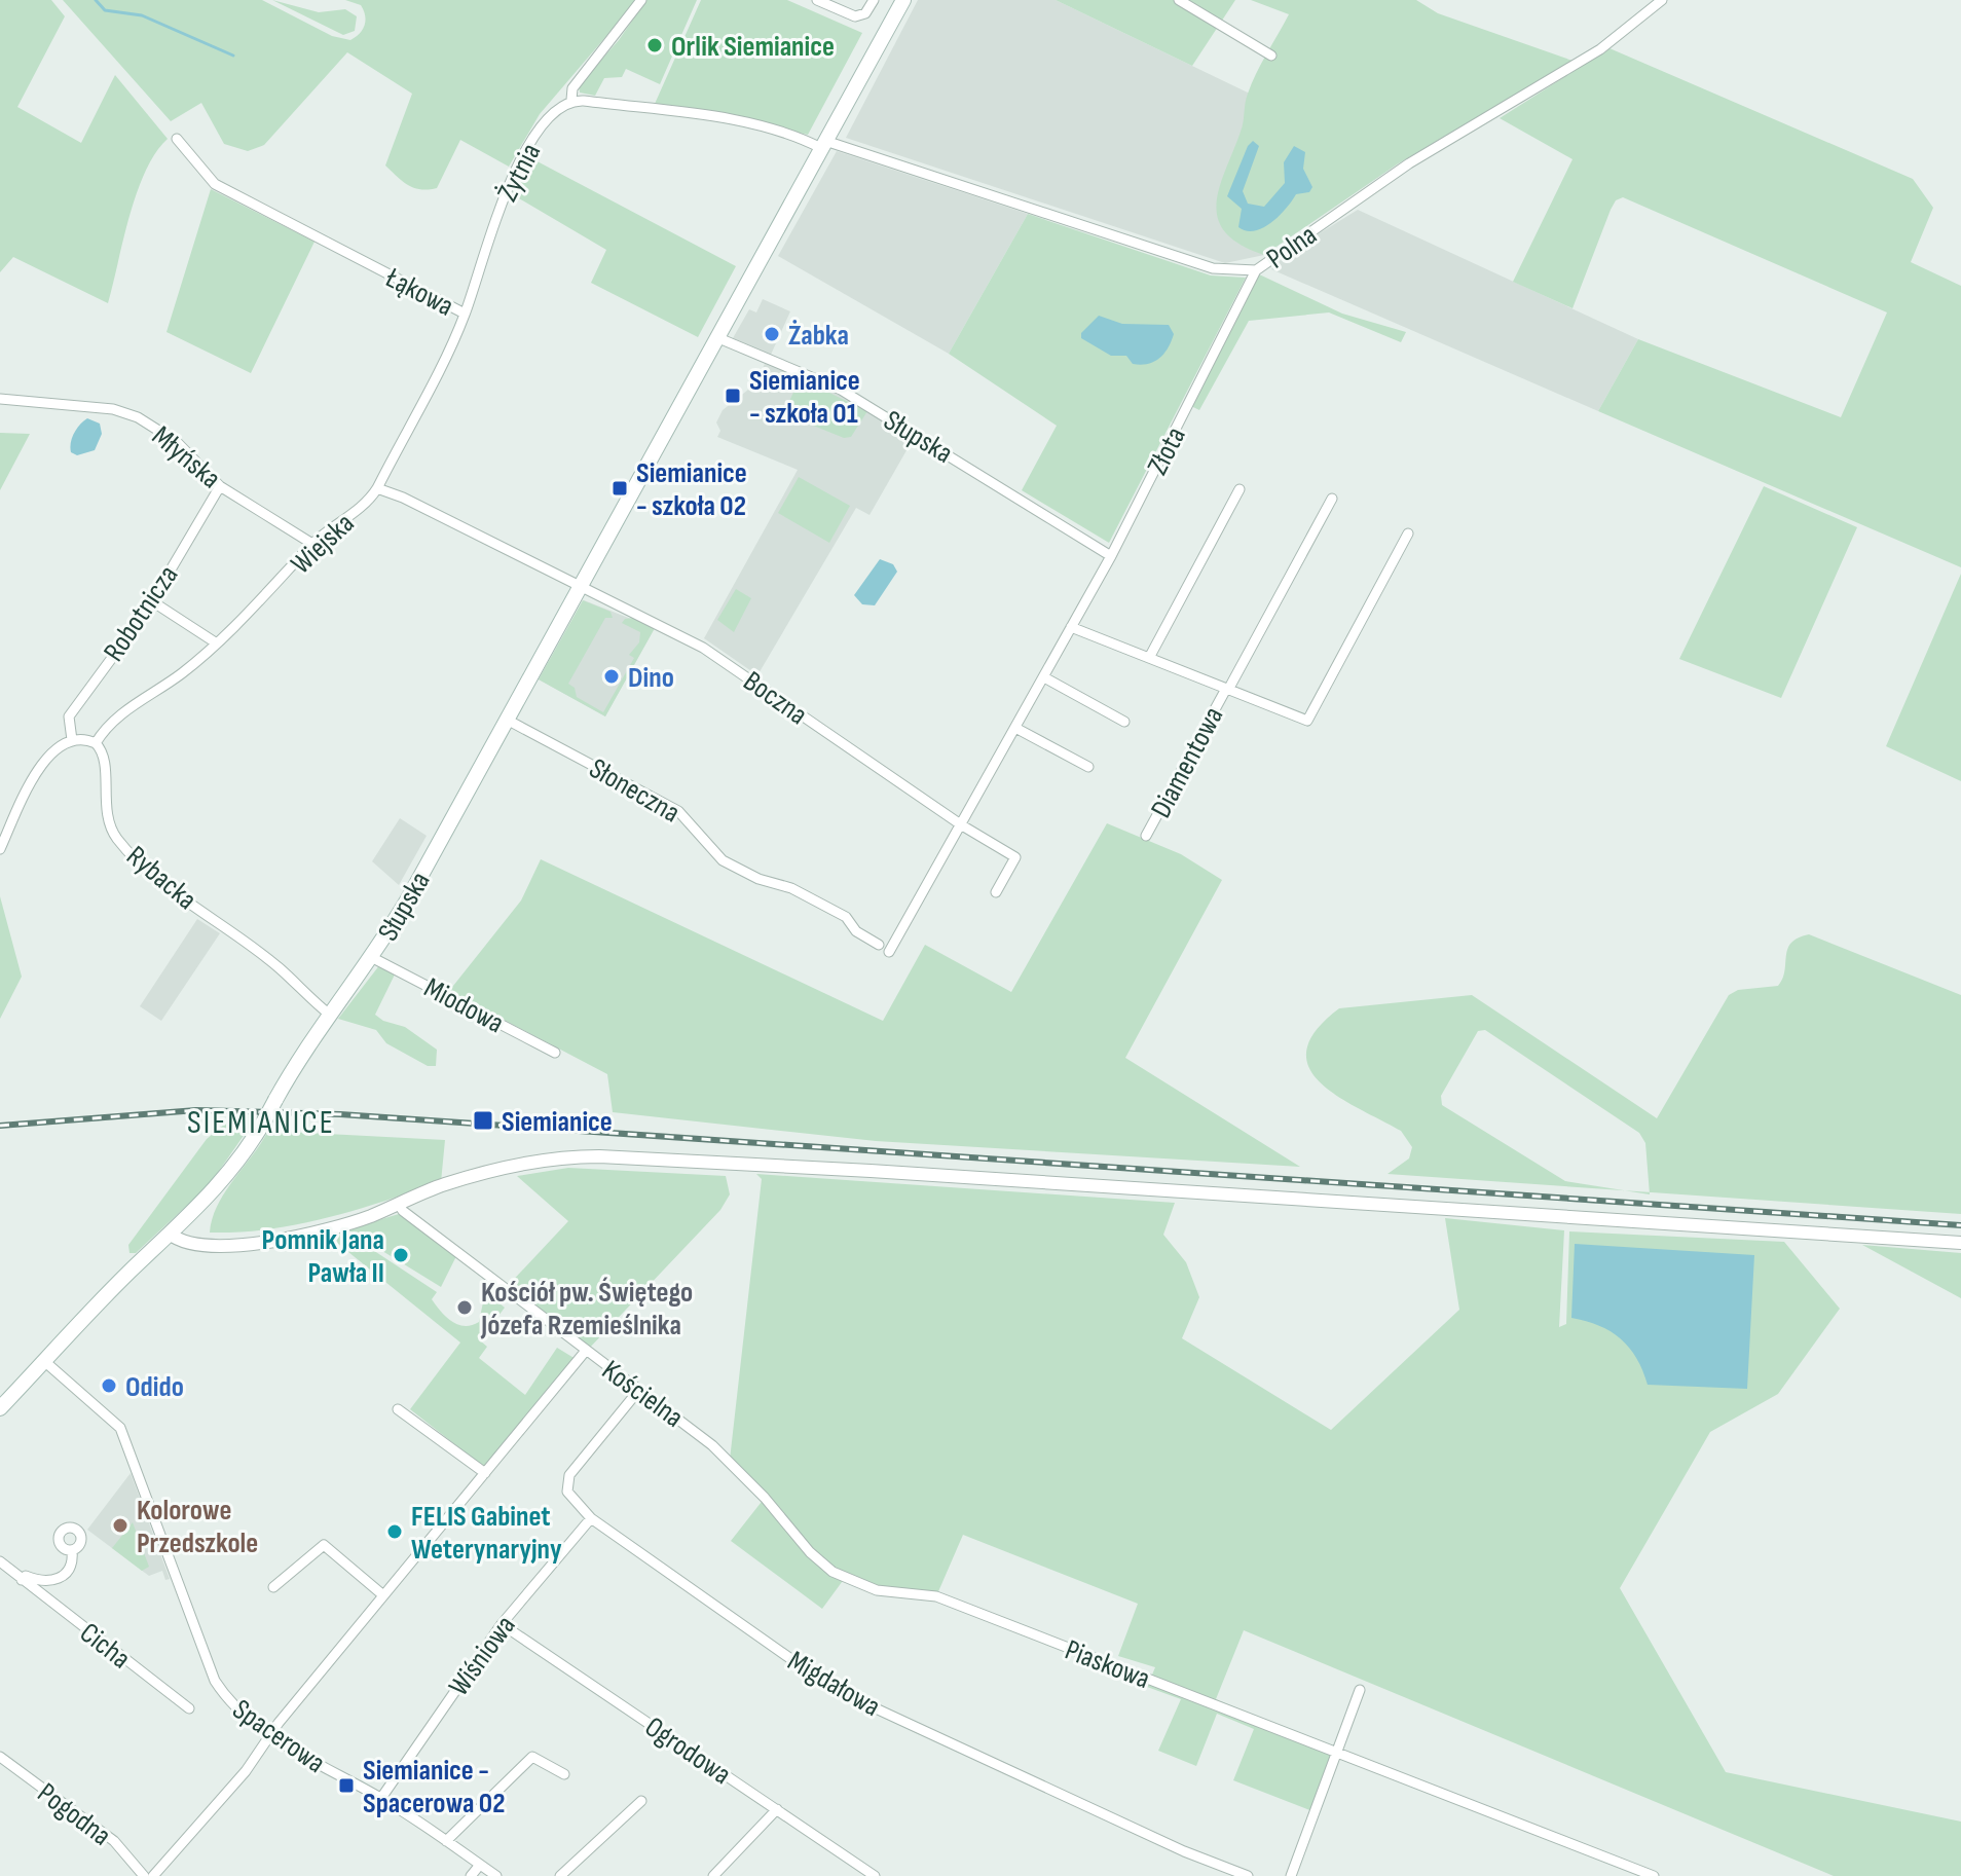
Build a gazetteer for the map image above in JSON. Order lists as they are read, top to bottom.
{
  "streets": {
    "main road": ["Słupska"],
    "street": [
      "Żytnia",
      "Polna",
      "Łąkowa",
      "Złota",
      "Młyńska",
      "Wiejska",
      "Robotnicza",
      "Boczna",
      "Diamentowa",
      "Słoneczna",
      "Rybacka",
      "Miodowa",
      "Kościelna",
      "Cicha",
      "Wiśniowa",
      "Piaskowa",
      "Migdałowa",
      "Spacerowa",
      "Ogrodowa",
      "Pogodna"
    ]
  },
  "crossings": [
    ["Żytnia", "Łąkowa"],
    ["Żytnia", "Wiejska"],
    ["Polna", "Słupska"],
    ["Polna", "Złota"],
    ["Słupska", "Złota"],
    ["Słupska", "Wiejska"],
    ["Słupska", "Boczna"],
    ["Słupska", "Słoneczna"],
    ["Słupska", "Rybacka"],
    ["Słupska", "Miodowa"],
    ["Słupska", "Spacerowa"],
    ["Złota", "Boczna"],
    ["Młyńska", "Wiejska"],
    ["Młyńska", "Robotnicza"],
    ["Wiejska", "Boczna"],
    ["Wiejska", "Rybacka"],
    ["Kościelna", "Piaskowa"],
    ["Kościelna", "Migdałowa"],
    ["Wiśniowa", "Migdałowa"],
    ["Wiśniowa", "Spacerowa"],
    ["Wiśniowa", "Ogrodowa"]
  ],
  "districts": ["SIEMIANICE"],
  "places": {
    "other": [
      "Orlik Siemianice",
      "Żabka",
      "Dino",
      "Pomnik Jana Pawła II",
      "Kościół pw. Świętego Józefa Rzemieślnika",
      "Odido",
      "Kolorowe Przedszkole",
      "FELIS Gabinet Weterynaryjny"
    ],
    "transit": [
      "Siemianice - szkoła 01",
      "Siemianice - szkoła 02",
      "Siemianice",
      "Siemianice - Spacerowa 02"
    ]
  }
}
